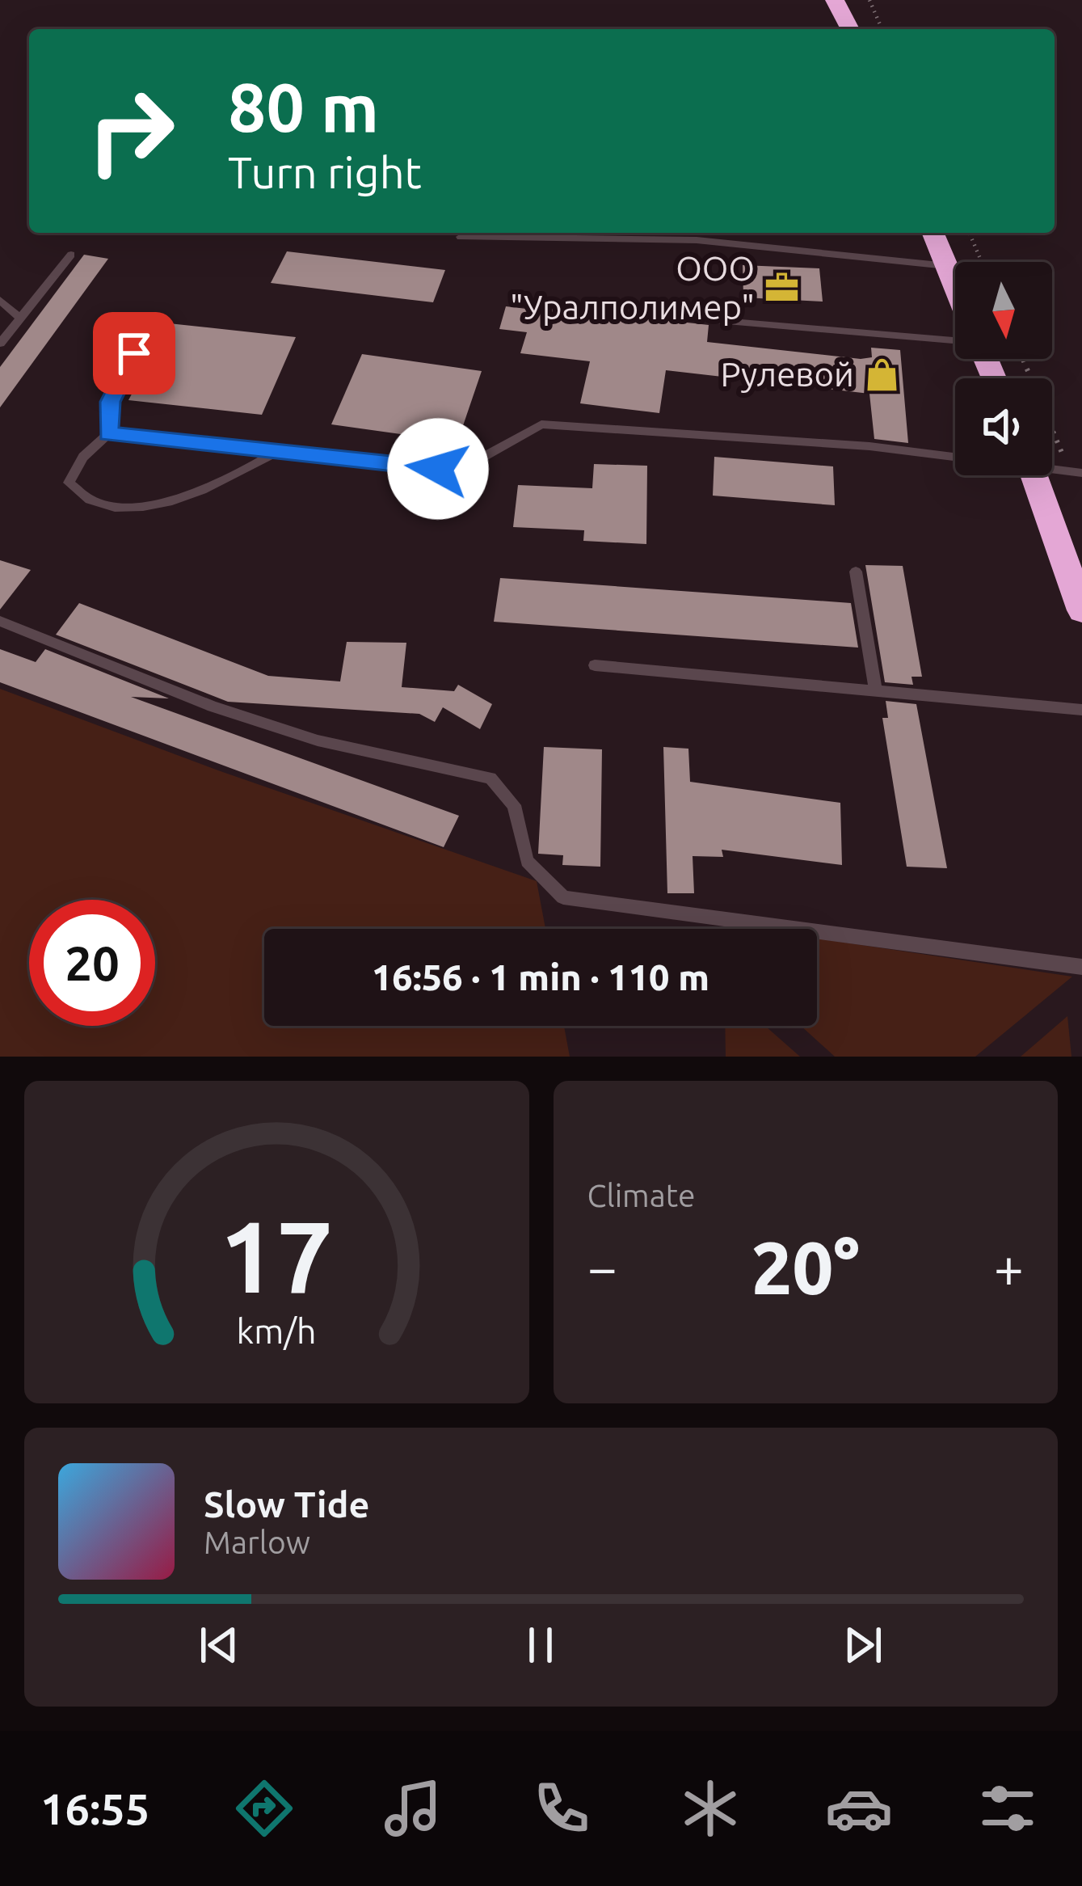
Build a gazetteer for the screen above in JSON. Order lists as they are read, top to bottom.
{
  "places": {
    "office": ["OOO \"Уралполимер\""],
    "shop": ["Рулевой"]
  },
  "north": "bottom",
  "page": {
    "turn": ["80 m", "Turn right"],
    "limit": "20",
    "trip": "16:56 · 1 min · 110 m",
    "tile": "Climate",
    "heat": ["−", "20°", "+"],
    "song": ["Slow Tide", "Marlow"],
    "tabs": "16:55",
    "gauge": ["17", "km/h"]
  }
}
